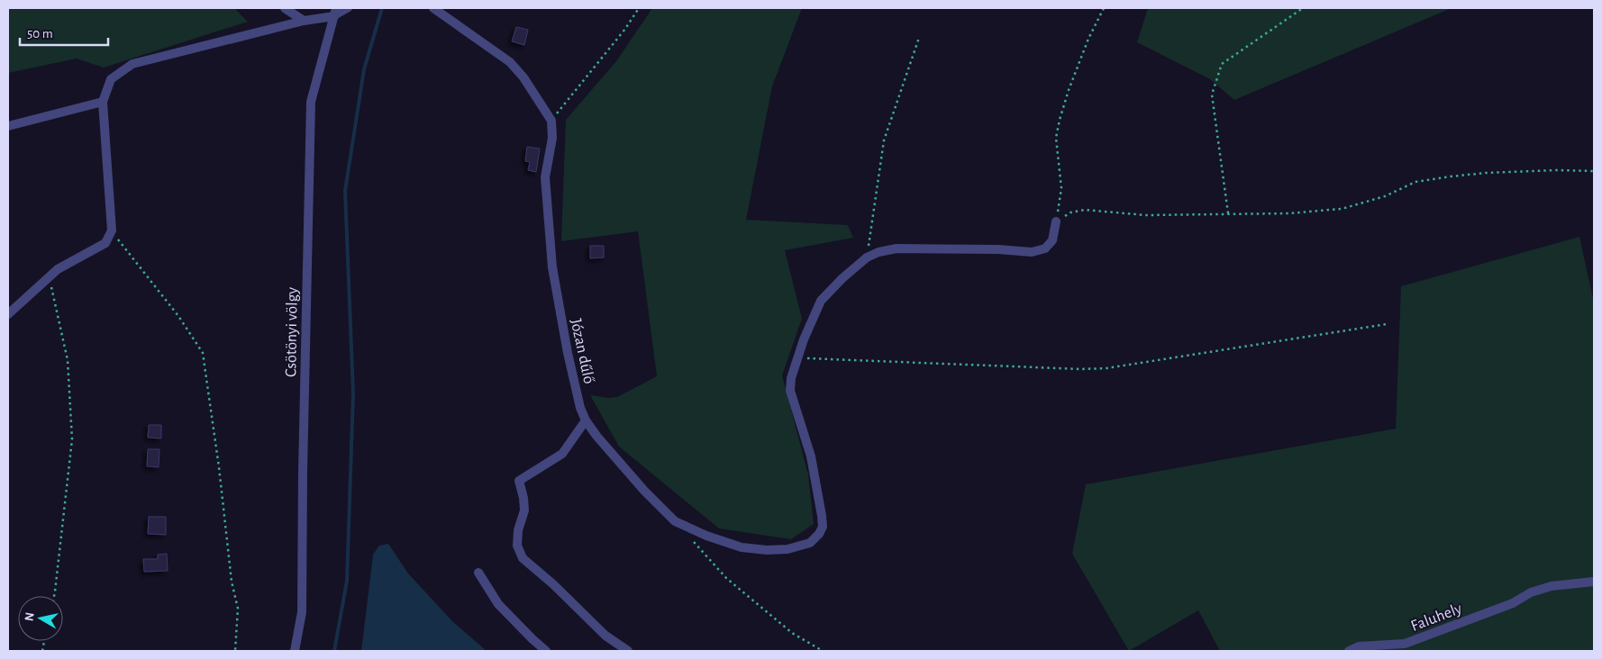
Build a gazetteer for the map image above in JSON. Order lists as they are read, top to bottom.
{
  "streets": {
    "street": ["Csötönyi völgy", "Józan dűlő", "Faluhely"]
  },
  "scale_bar": "50 m",
  "north": "left"
}
